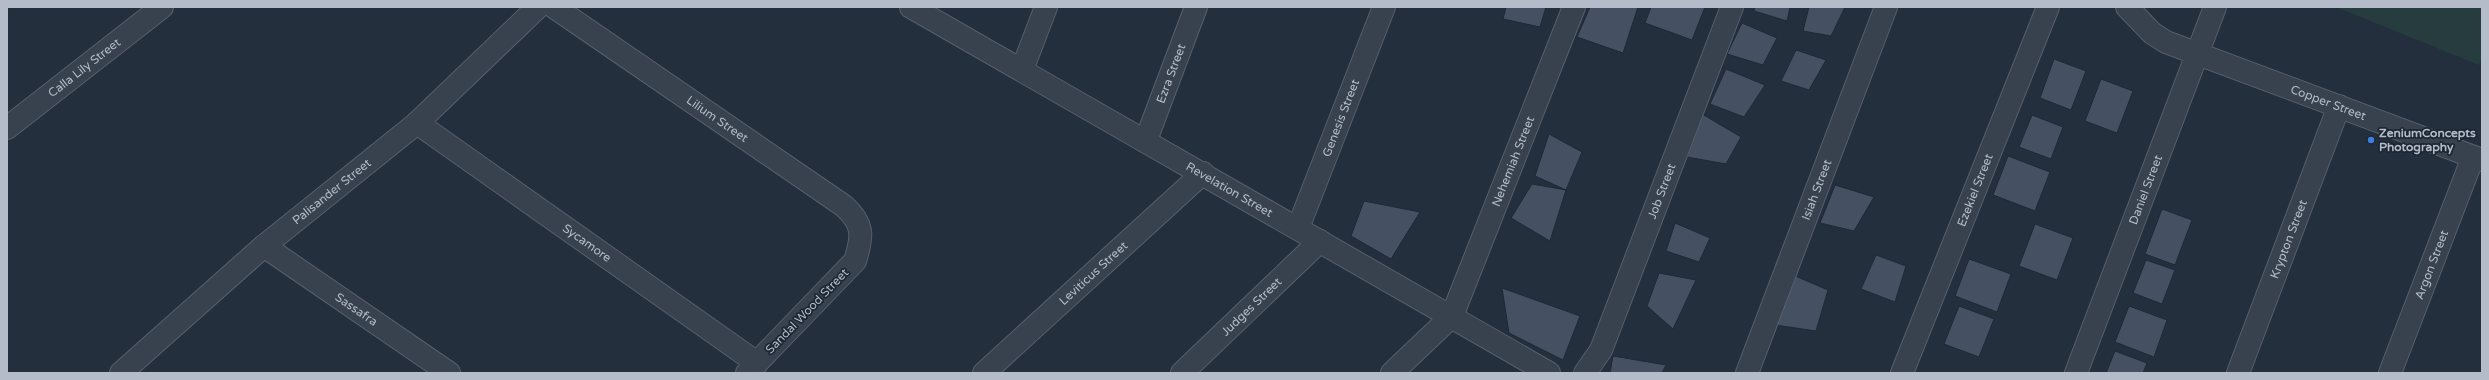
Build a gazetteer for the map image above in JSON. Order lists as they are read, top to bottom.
{
  "streets": {
    "street": [
      "Calla Lily Street",
      "Ezra Street",
      "Copper Street",
      "Genesis Street",
      "Lilium Street",
      "Nehemiah Street",
      "Revelation Street",
      "Isiah Street",
      "Ezekiel Street",
      "Daniel Street",
      "Palisander Street",
      "Job Street",
      "Krypton Street",
      "Sycamore",
      "Argon Street",
      "Leviticus Street",
      "Judges Street",
      "Sassafra",
      "Sandal Wood Street"
    ]
  },
  "crossings": [
    ["Ezra Street", "Revelation Street"],
    ["Copper Street", "Daniel Street"],
    ["Copper Street", "Krypton Street"],
    ["Copper Street", "Argon Street"],
    ["Genesis Street", "Revelation Street"],
    ["Lilium Street", "Sandal Wood Street"],
    ["Nehemiah Street", "Revelation Street"],
    ["Revelation Street", "Leviticus Street"],
    ["Revelation Street", "Judges Street"],
    ["Palisander Street", "Sycamore"],
    ["Palisander Street", "Sassafra"],
    ["Sycamore", "Sandal Wood Street"]
  ],
  "places": ["ZeniumConcepts Photography"]
}
